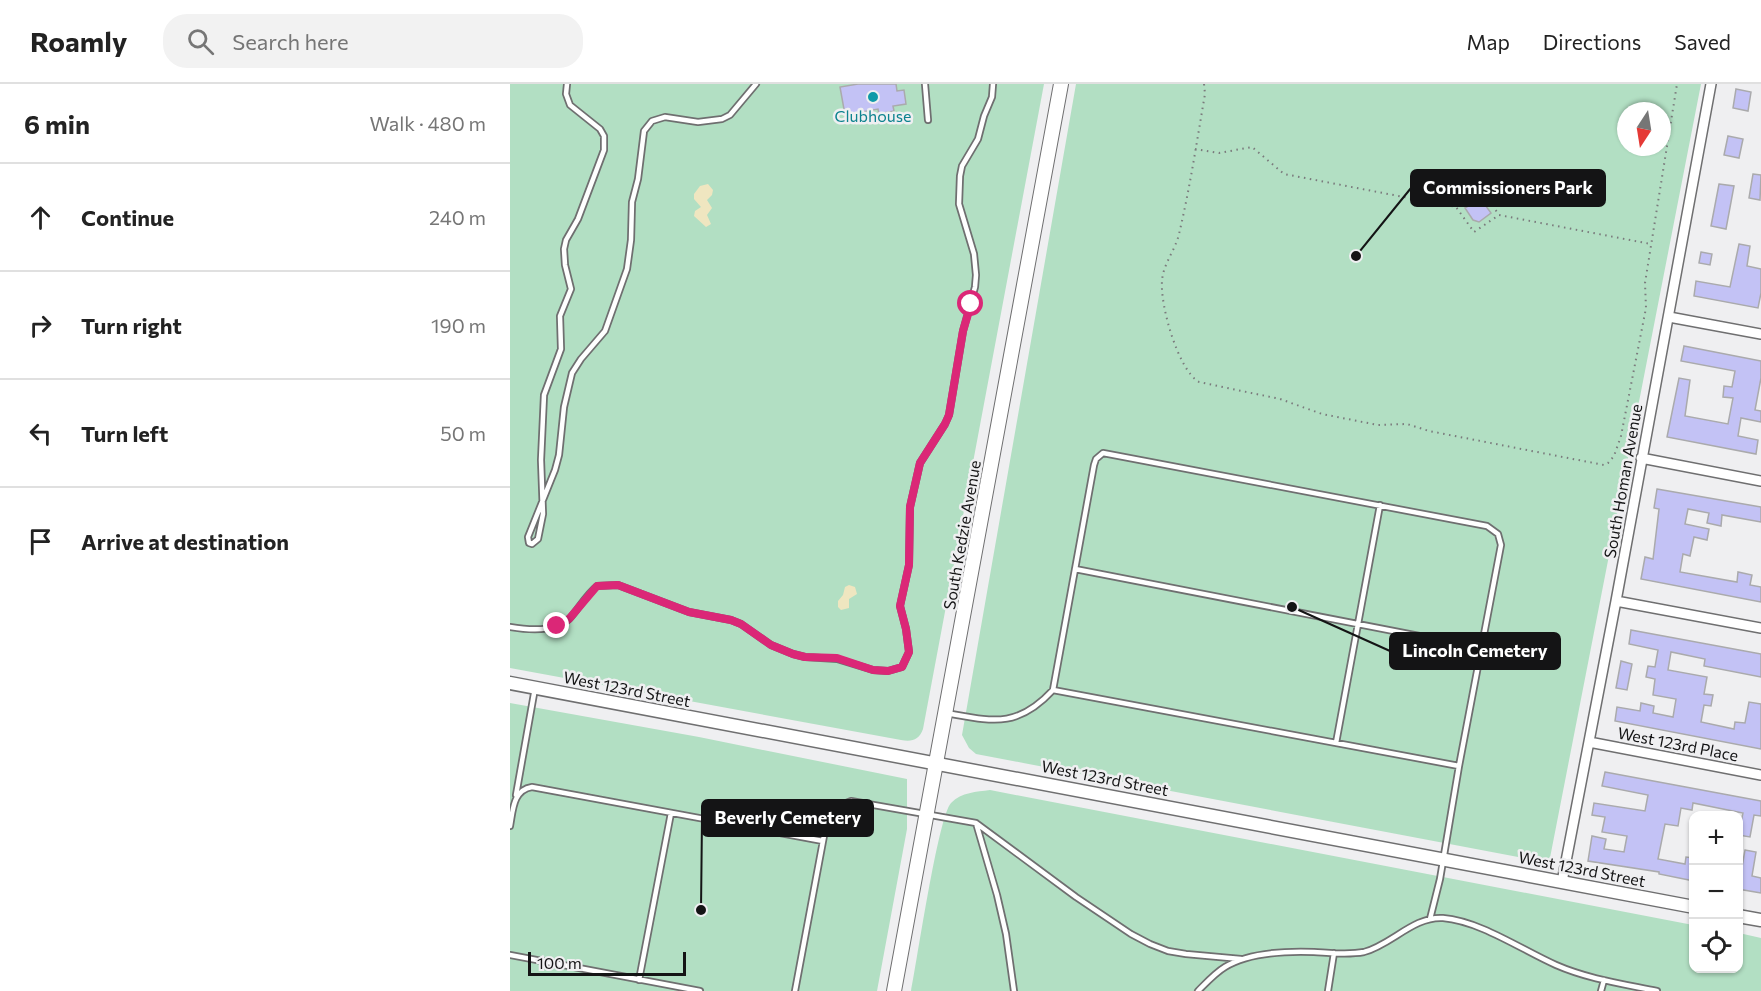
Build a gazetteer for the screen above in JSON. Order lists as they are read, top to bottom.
{
  "streets": {
    "main road": ["South Kedzie Avenue"],
    "street": ["South Homan Avenue", "West 123rd Street", "West 123rd Place"]
  },
  "crossings": [
    ["South Homan Avenue", "West 123rd Street"],
    ["South Homan Avenue", "West 123rd Place"],
    ["South Kedzie Avenue", "West 123rd Street"]
  ],
  "places": [
    "Clubhouse",
    "Commissioners Park",
    "Lincoln Cemetery",
    "Beverly Cemetery"
  ],
  "scale_bar": "100 m",
  "north": "bottom",
  "page": {
    "header": "Roamly",
    "search": "Search here",
    "nav": ["Map", "Directions", "Saved"],
    "heading": ["6 min", "Walk · 480 m"],
    "list": [
      ["Continue", "240 m"],
      ["Turn right", "190 m"],
      ["Turn left", "50 m"],
      "Arrive at destination"
    ],
    "map_buttons": ["+", "−"],
    "scale": "100 m"
  }
}
